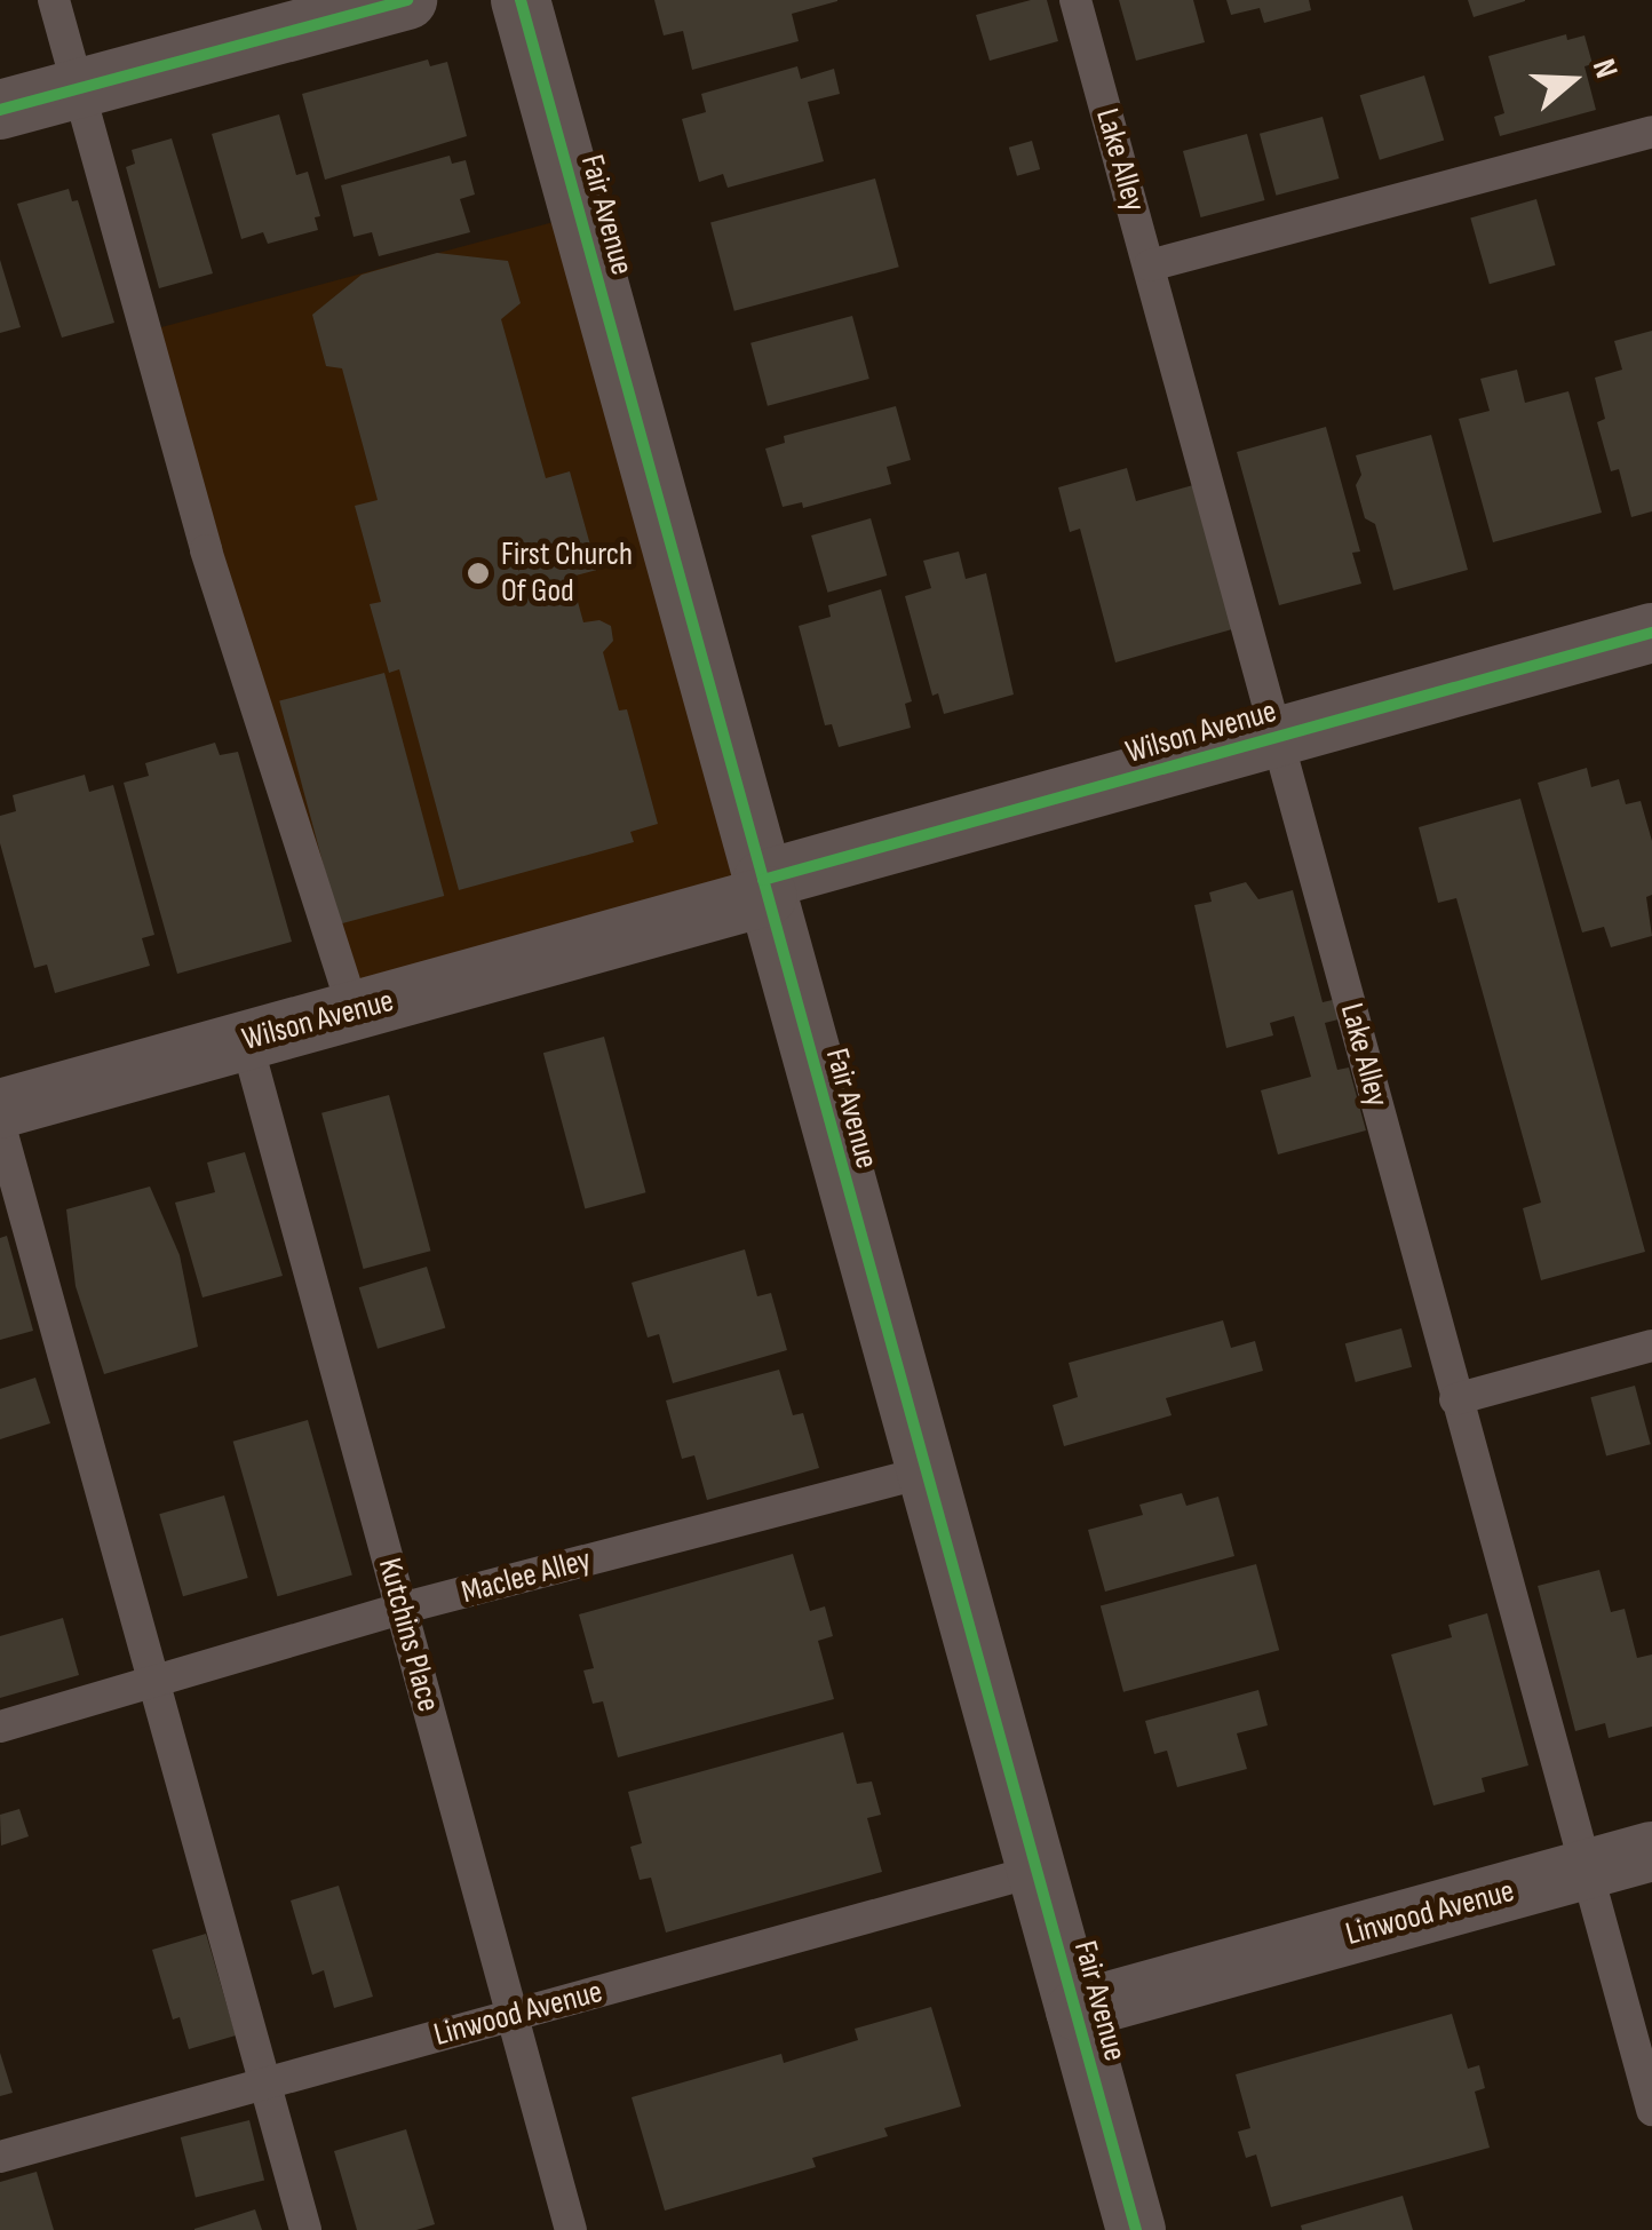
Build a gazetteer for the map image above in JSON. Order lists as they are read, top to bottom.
{
  "streets": {
    "street": ["Fair Avenue", "Wilson Avenue", "Linwood Avenue"],
    "lane": ["Lake Alley", "Maclee Alley", "Kutchins Place"]
  },
  "crossings": [
    ["Lake Alley", "Wilson Avenue"],
    ["Lake Alley", "Linwood Avenue"],
    ["Fair Avenue", "Wilson Avenue"],
    ["Fair Avenue", "Maclee Alley"],
    ["Fair Avenue", "Linwood Avenue"],
    ["Wilson Avenue", "Kutchins Place"],
    ["Maclee Alley", "Kutchins Place"],
    ["Kutchins Place", "Linwood Avenue"]
  ],
  "places": ["First Church Of God"],
  "north": "right"
}
